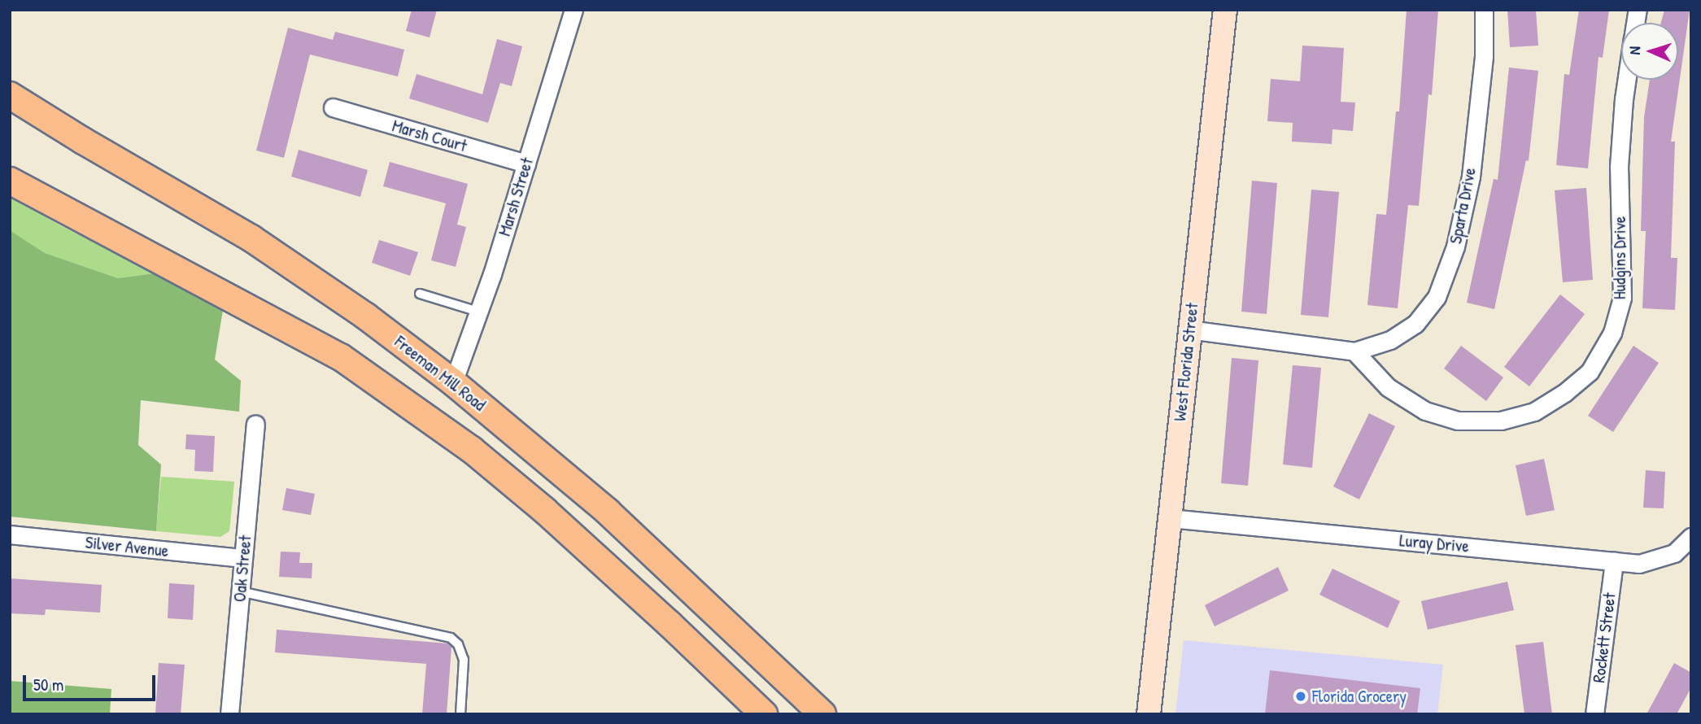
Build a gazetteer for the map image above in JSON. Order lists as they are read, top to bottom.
{
  "streets": {
    "main road": ["West Florida Street", "Freeman Mill Road"],
    "street": [
      "Marsh Court",
      "Marsh Street",
      "Sparta Drive",
      "Hudgins Drive",
      "Luray Drive",
      "Silver Avenue",
      "Oak Street",
      "Rockett Street"
    ]
  },
  "crossings": [
    ["Marsh Court", "Marsh Street"],
    ["Marsh Street", "Freeman Mill Road"],
    ["Sparta Drive", "Hudgins Drive"],
    ["West Florida Street", "Luray Drive"],
    ["Luray Drive", "Rockett Street"],
    ["Silver Avenue", "Oak Street"]
  ],
  "places": ["Florida Grocery"],
  "scale_bar": "50 m",
  "north": "left"
}
